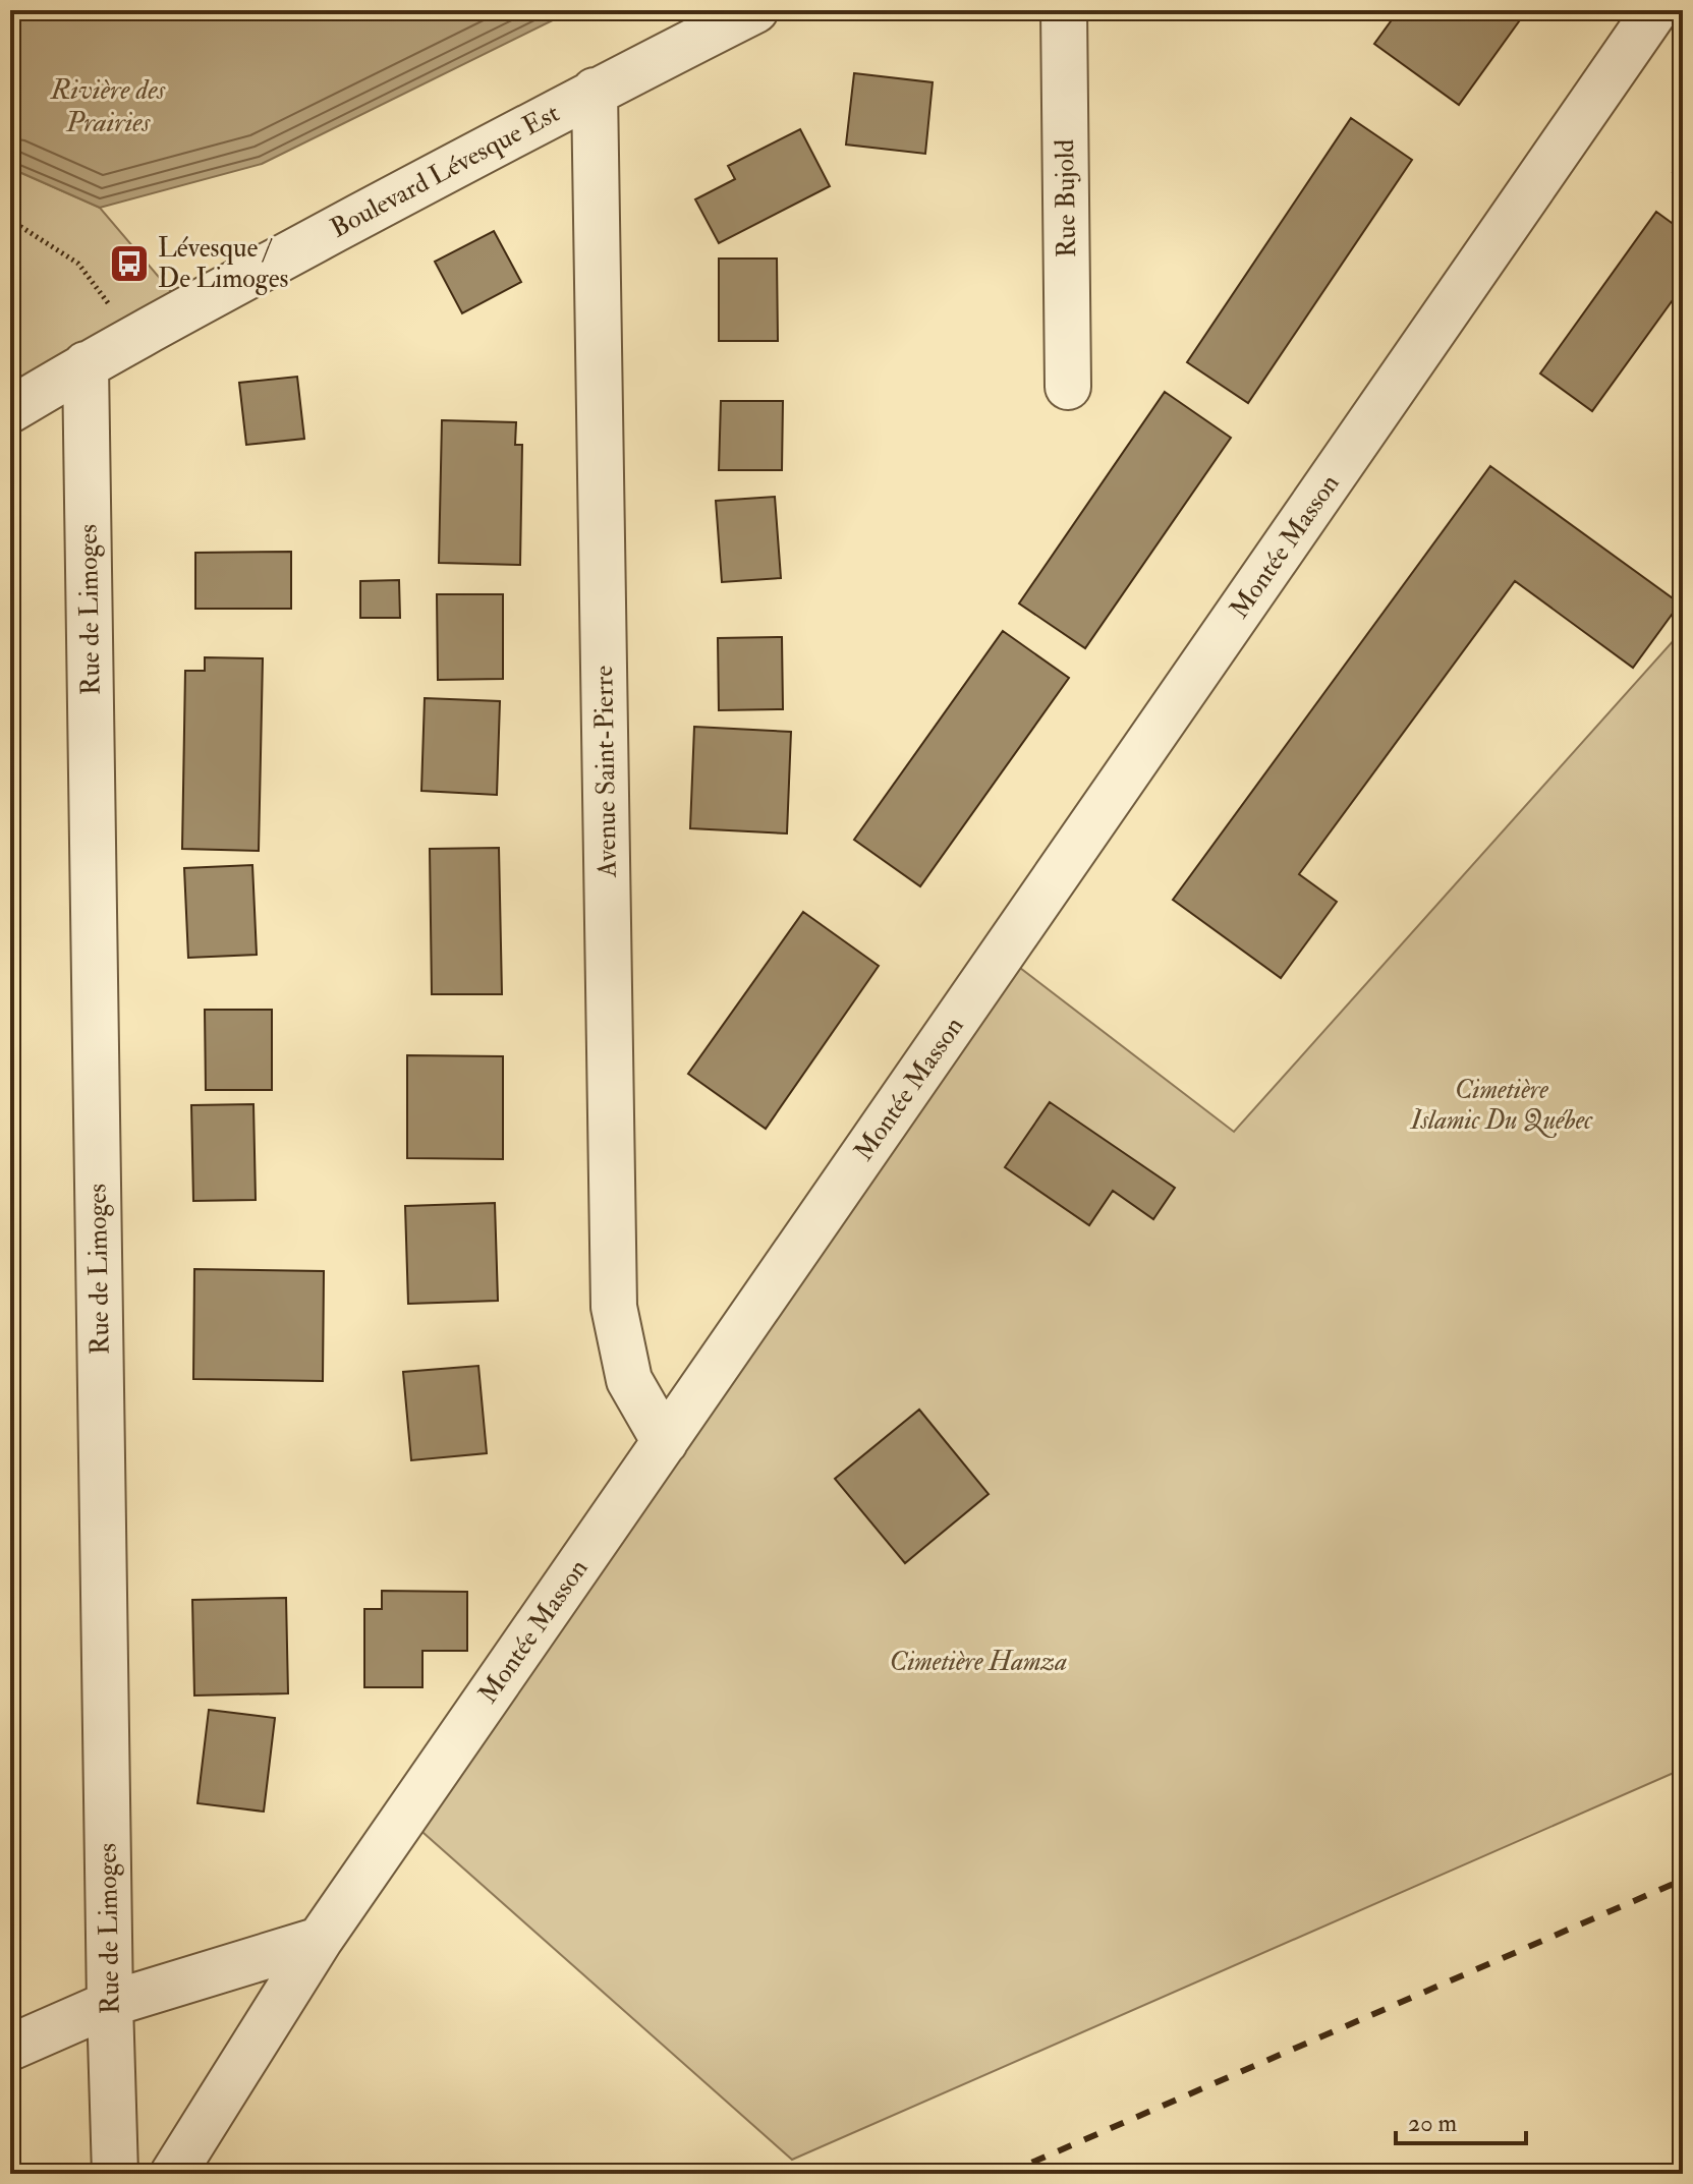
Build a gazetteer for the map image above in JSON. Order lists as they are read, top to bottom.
{
  "streets": {
    "street": [
      "Boulevard Lévesque Est",
      "Rue Bujold",
      "Montée Masson",
      "Rue de Limoges",
      "Avenue Saint-Pierre"
    ]
  },
  "crossings": [
    ["Boulevard Lévesque Est", "Rue de Limoges"],
    ["Boulevard Lévesque Est", "Avenue Saint-Pierre"],
    ["Montée Masson", "Avenue Saint-Pierre"]
  ],
  "water": ["Rivière des Prairies"],
  "parks": ["Cimetière Islamic Du Québec", "Cimetière Hamza"],
  "places": {
    "bus stop": ["Lévesque / De Limoges"]
  },
  "scale_bar": "20 m"
}
